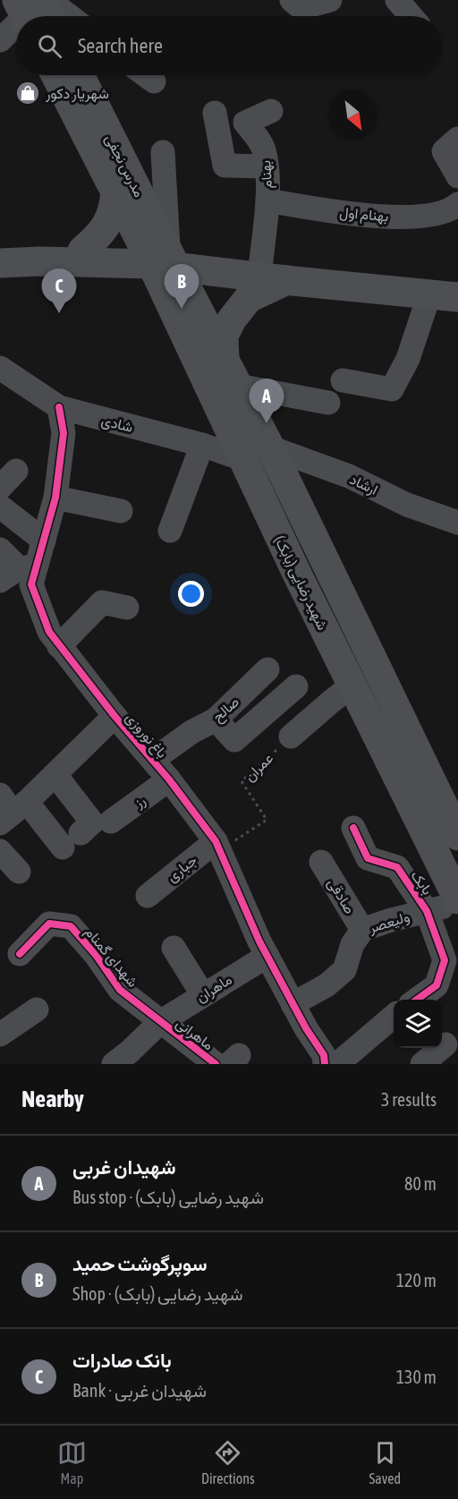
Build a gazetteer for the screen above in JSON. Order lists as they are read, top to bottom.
{
  "streets": {
    "main road": ["مدرس نجفی", "شهید رضایی (بابک)"],
    "street": [
      "بهنام",
      "بهنام اول",
      "شادی",
      "ارشاد",
      "صالح",
      "باغ نوروزی",
      "رز",
      "جباری",
      "بابک",
      "صادقی",
      "ولیعصر",
      "شهدای گمنام",
      "ماهران",
      "ماهرانی"
    ],
    "path": ["عمران"]
  },
  "crossings": [
    ["مدرس نجفی", "شهید رضایی (بابک)"],
    ["بهنام", "بهنام اول"],
    ["شادی", "شهید رضایی (بابک)"],
    ["شادی", "باغ نوروزی"],
    ["ارشاد", "شهید رضایی (بابک)"],
    ["صالح", "باغ نوروزی"],
    ["باغ نوروزی", "عمران"],
    ["باغ نوروزی", "رز"],
    ["باغ نوروزی", "جباری"],
    ["باغ نوروزی", "ولیعصر"],
    ["باغ نوروزی", "ماهران"],
    ["عمران", "جباری"],
    ["بابک", "ولیعصر"],
    ["صادقی", "ولیعصر"],
    ["شهدای گمنام", "ماهران"],
    ["شهدای گمنام", "ماهرانی"],
    ["ماهران", "ماهرانی"]
  ],
  "places": {
    "shop": ["شهریار دکور"]
  },
  "north": "bottom right",
  "page": {
    "search": "Search here",
    "pins": ["B", "C", "A"],
    "heading": ["Nearby", "3 results"],
    "list": [
      {
        "mark": "A",
        "name": "شهیدان غربی",
        "note": "Bus stop · شهید رضایی (بابک)",
        "value": "80 m"
      },
      {
        "mark": "B",
        "name": "سوپرگوشت حمید",
        "note": "Shop · شهید رضایی (بابک)",
        "value": "120 m"
      },
      {
        "mark": "C",
        "name": "بانک صادرات",
        "note": "Bank · شهیدان غربی",
        "value": "130 m"
      }
    ],
    "nav": ["Map", "Directions", "Saved"]
  }
}
